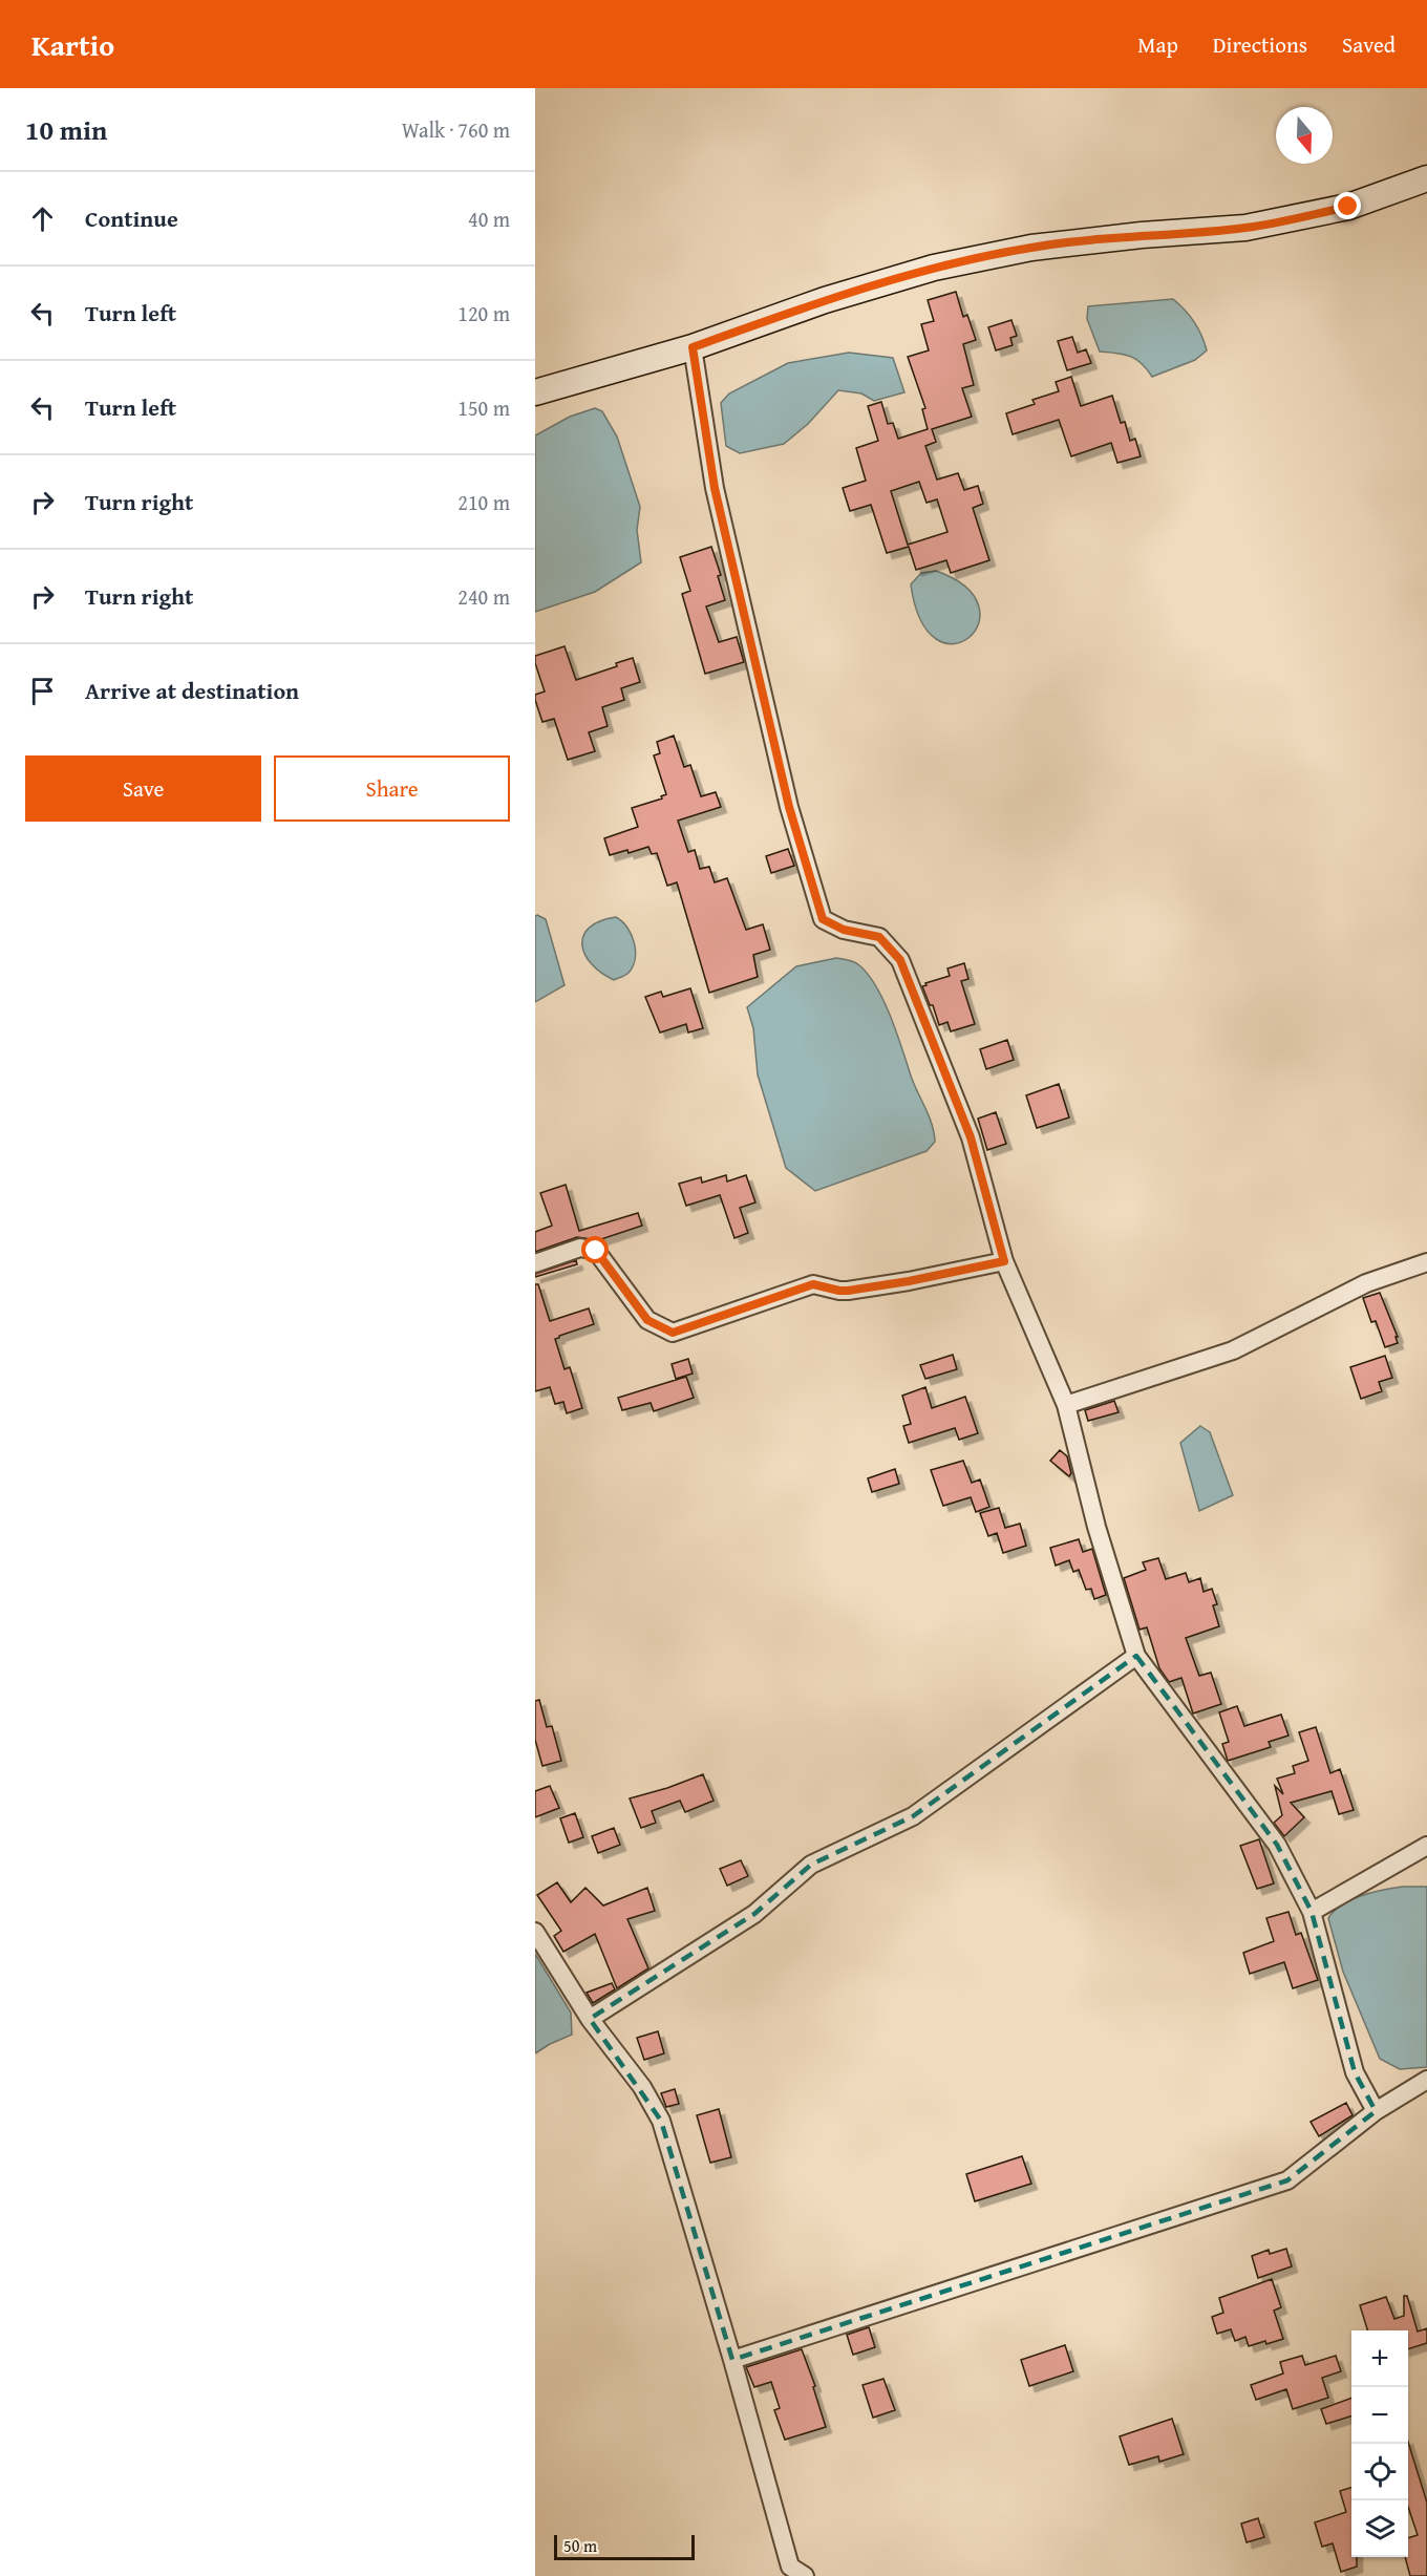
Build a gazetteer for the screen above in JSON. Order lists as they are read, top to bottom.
{
  "scale_bar": "50 m",
  "north": "bottom",
  "page": {
    "header": "Kartio",
    "nav": ["Map", "Directions", "Saved"],
    "heading": ["10 min", "Walk · 760 m"],
    "list": [
      ["Continue", "40 m"],
      ["Turn left", "120 m"],
      ["Turn left", "150 m"],
      ["Turn right", "210 m"],
      ["Turn right", "240 m"],
      "Arrive at destination"
    ],
    "buttons": ["Save", "Share"],
    "map_buttons": ["+", "−"],
    "scale": "50 m"
  }
}
